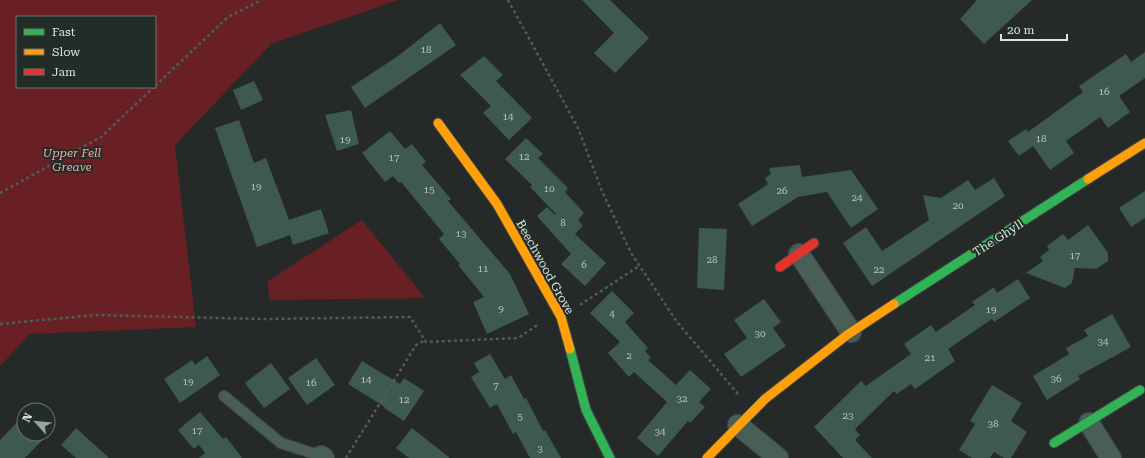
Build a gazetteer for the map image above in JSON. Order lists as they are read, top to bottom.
{
  "streets": {
    "street": ["The Ghyll", "Beechwood Grove"]
  },
  "parks": ["Upper Fell Greave"],
  "house_numbers": [
    "18",
    "16",
    "14",
    "18",
    "19",
    "12",
    "17",
    "19",
    "10",
    "15",
    "26",
    "24",
    "20",
    "8",
    "13",
    "17",
    "28",
    "6",
    "11",
    "22",
    "9",
    "19",
    "4",
    "30",
    "34",
    "2",
    "21",
    "36",
    "14",
    "19",
    "16",
    "7",
    "32",
    "12",
    "23",
    "5",
    "38",
    "17",
    "34",
    "3"
  ],
  "legend": ["Fast", "Slow", "Jam"],
  "scale_bar": "20 m",
  "north": "top left"
}
